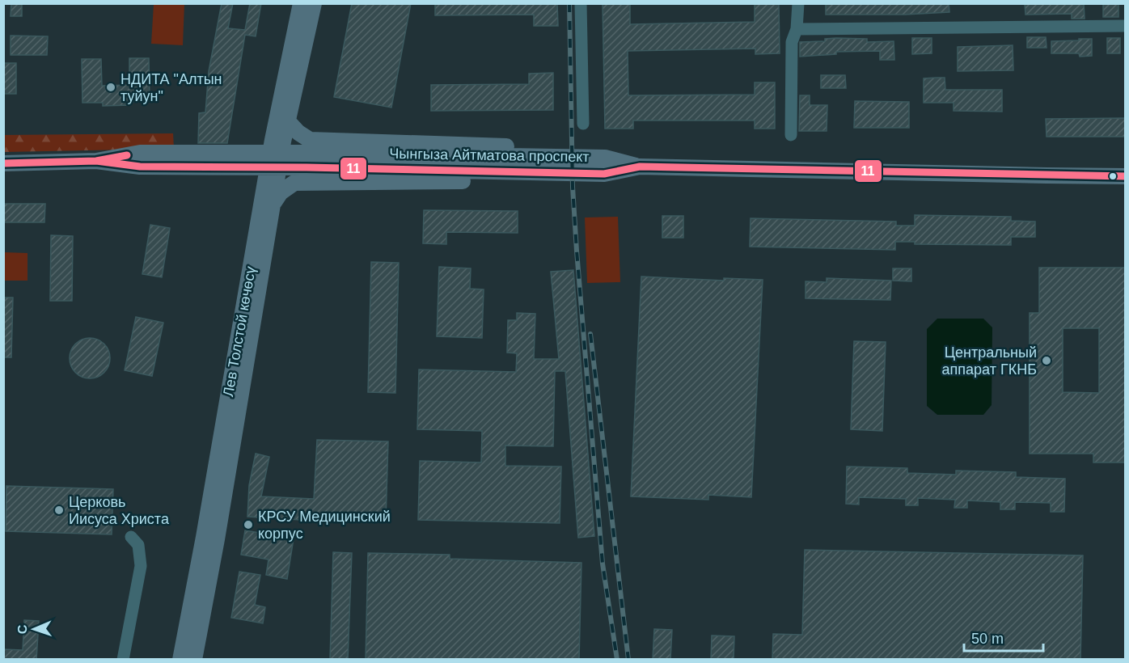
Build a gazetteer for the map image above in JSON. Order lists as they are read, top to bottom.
{
  "streets": {
    "main road": ["Чынгыза Айтматова проспект", "Лев Толстой көчөсү"]
  },
  "places": [
    "НДИТА \"Алтын туйун\"",
    "Центральный аппарат ГКНБ",
    "Церковь Иисуса Христа",
    "КРСУ Медицинский корпус"
  ],
  "lines": ["transit line 11"],
  "scale_bar": "50 m",
  "north": "left"
}
